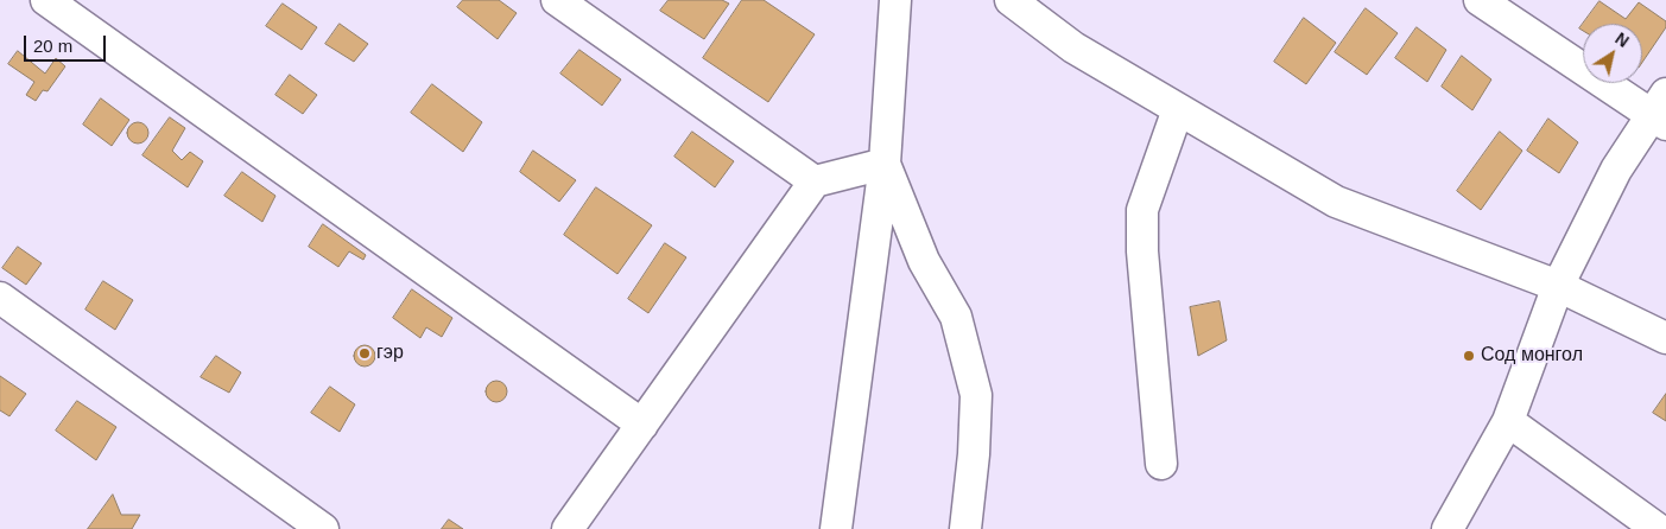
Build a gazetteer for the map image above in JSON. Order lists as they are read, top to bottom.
{
  "places": ["гэр", "Сод монгол"],
  "scale_bar": "20 m",
  "north": "top right"
}
